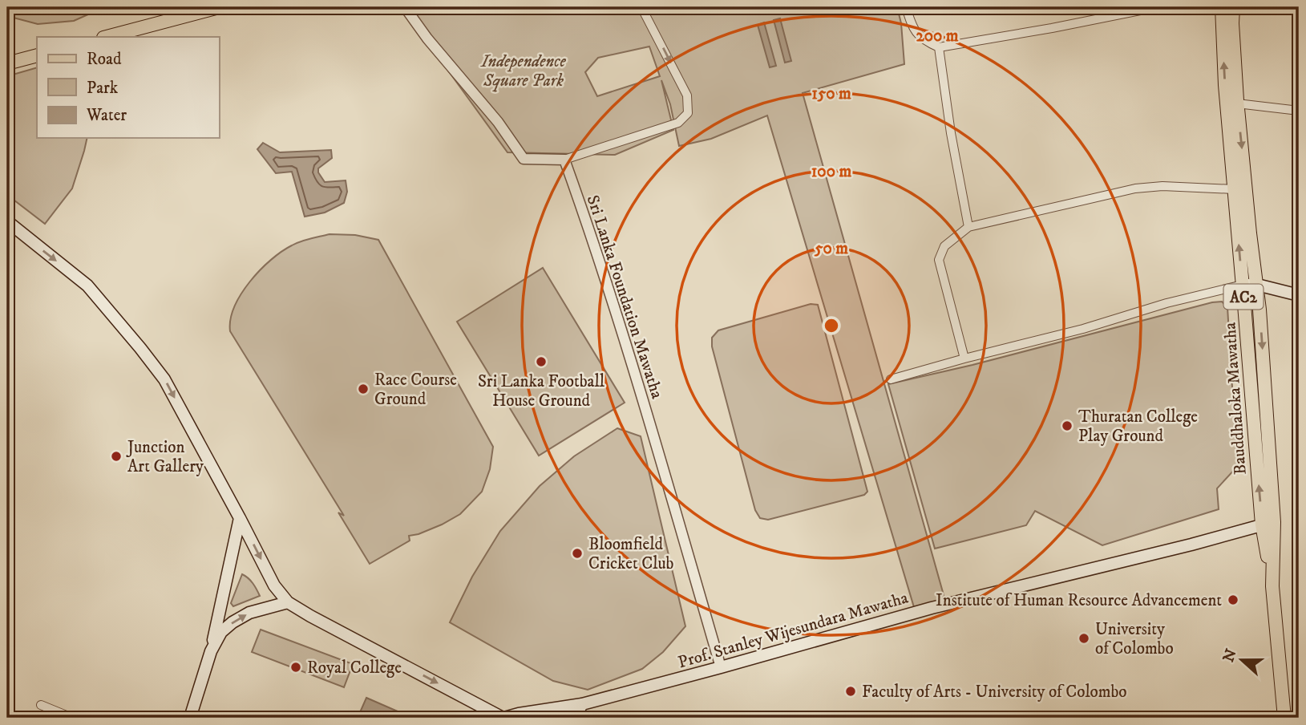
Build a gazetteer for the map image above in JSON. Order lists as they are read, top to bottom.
{
  "streets": {
    "main road": ["AC2", "Bauddhaloka Mawatha", "Prof. Stanley Wijesundara Mawatha"],
    "street": ["Sri Lanka Foundation Mawatha"]
  },
  "crossings": [
    ["Sri Lanka Foundation Mawatha", "Prof. Stanley Wijesundara Mawatha"],
    ["Bauddhaloka Mawatha", "Prof. Stanley Wijesundara Mawatha"]
  ],
  "parks": ["Independence Square Park"],
  "places": [
    "Sri Lanka Football House Ground",
    "Race Course Ground",
    "Thuratan College Play Ground",
    "Junction Art Gallery",
    "Bloomfield Cricket Club",
    "Institute of Human Resource Advancement",
    "University of Colombo",
    "Royal College",
    "Faculty of Arts - University of Colombo"
  ],
  "legend": ["Road", "Park", "Water"],
  "north": "left",
  "rings": [
    "200 m",
    "150 m",
    "100 m",
    "50 m"
  ]
}
